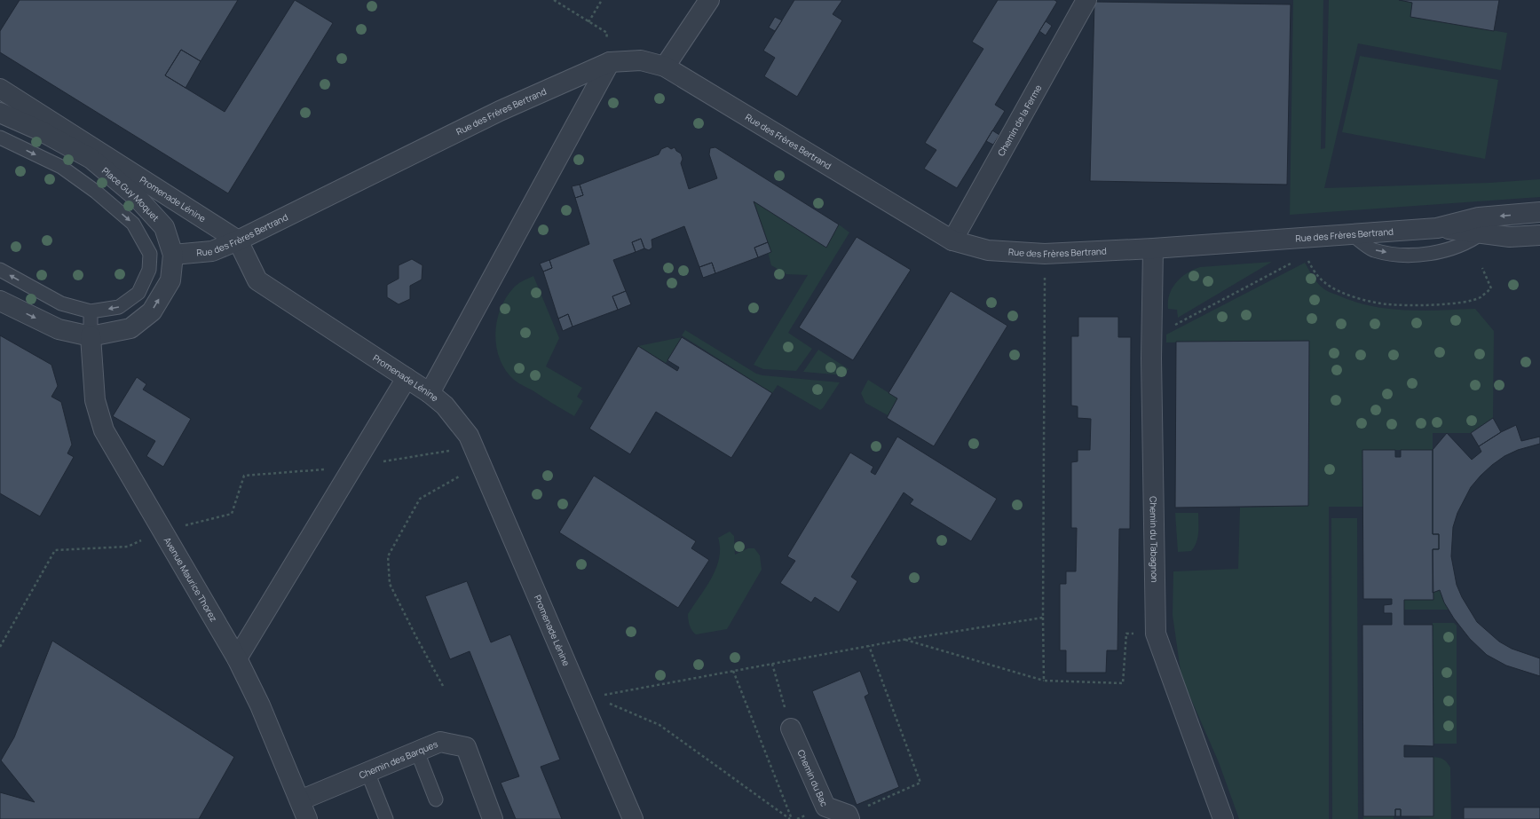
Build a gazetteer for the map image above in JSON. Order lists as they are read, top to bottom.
{
  "streets": {
    "street": [
      "Rue des Frères Bertrand",
      "Chemin de la Ferme",
      "Place Guy Moquet",
      "Promenade Lénine",
      "Chemin du Tabagnon",
      "Avenue Maurice Thorez",
      "Chemin des Barques",
      "Chemin du Bac"
    ]
  },
  "crossings": [
    ["Rue des Frères Bertrand", "Chemin de la Ferme"],
    ["Rue des Frères Bertrand", "Place Guy Moquet"],
    ["Rue des Frères Bertrand", "Promenade Lénine"],
    ["Rue des Frères Bertrand", "Chemin du Tabagnon"],
    ["Place Guy Moquet", "Avenue Maurice Thorez"],
    ["Avenue Maurice Thorez", "Chemin des Barques"]
  ]
}
